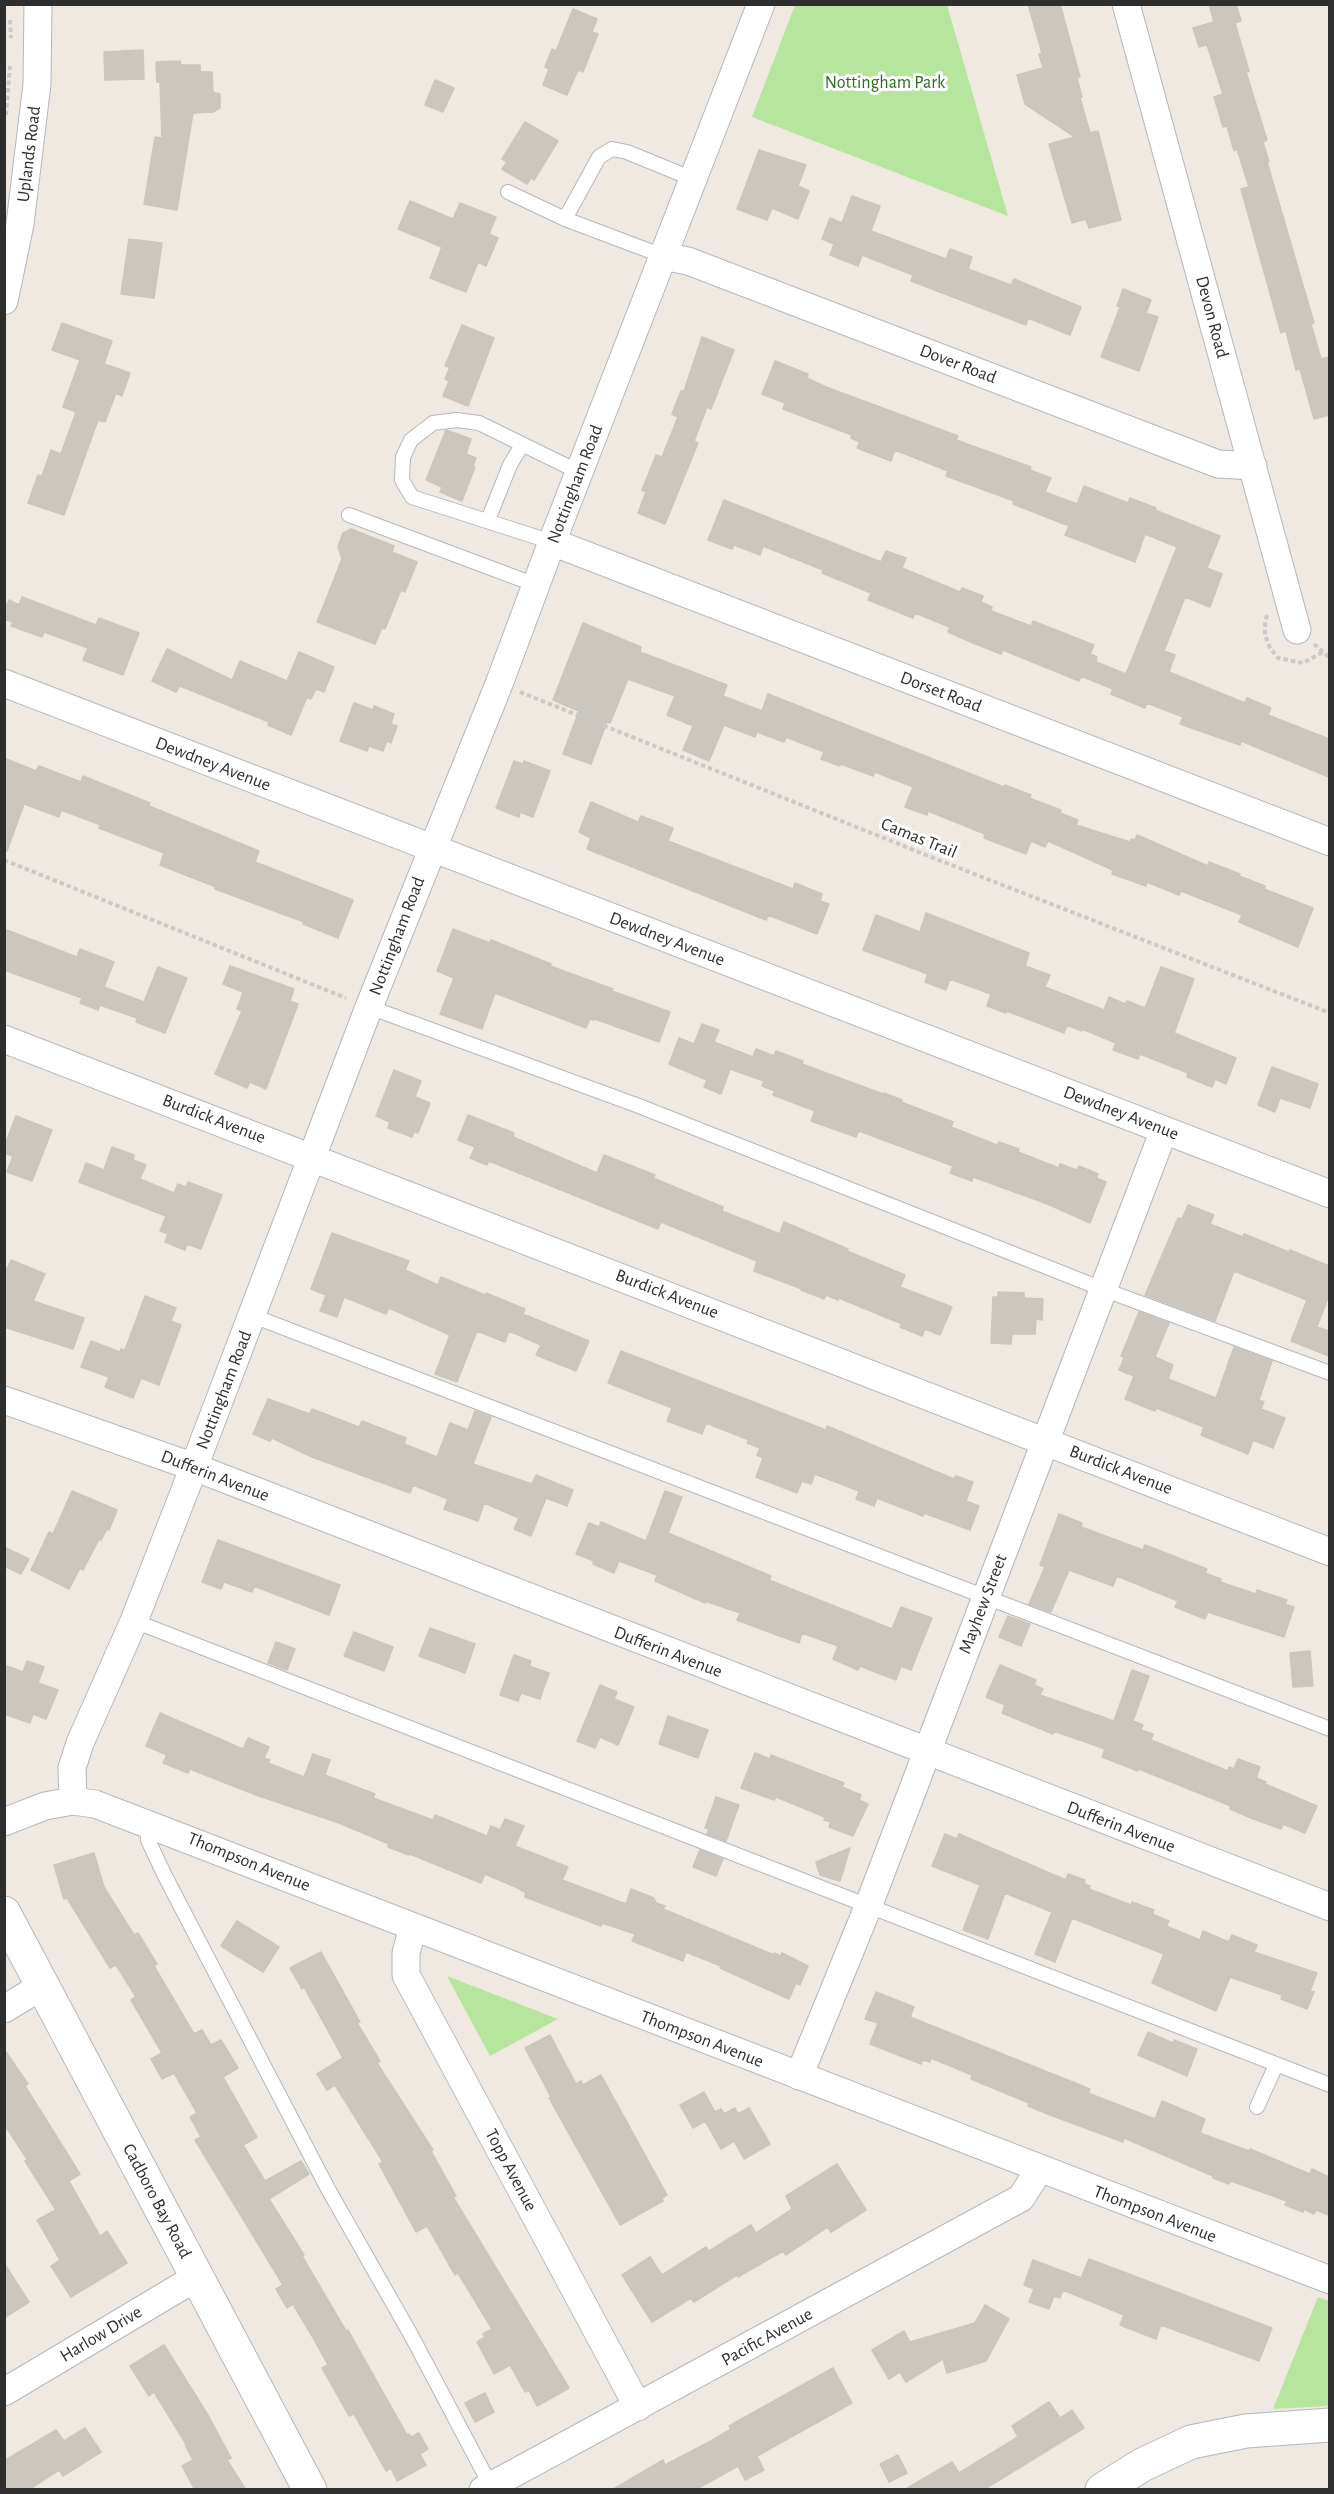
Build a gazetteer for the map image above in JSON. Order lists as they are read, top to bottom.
{
  "streets": {
    "main road": ["Cadboro Bay Road"],
    "street": [
      "Uplands Road",
      "Devon Road",
      "Dover Road",
      "Nottingham Road",
      "Dorset Road",
      "Dewdney Avenue",
      "Burdick Avenue",
      "Dufferin Avenue",
      "Mayhew Street",
      "Thompson Avenue",
      "Topp Avenue",
      "Harlow Drive",
      "Pacific Avenue"
    ],
    "path": ["Camas Trail"]
  },
  "crossings": [
    ["Devon Road", "Dover Road"],
    ["Dover Road", "Nottingham Road"],
    ["Nottingham Road", "Dorset Road"],
    ["Nottingham Road", "Dewdney Avenue"],
    ["Nottingham Road", "Camas Trail"],
    ["Nottingham Road", "Burdick Avenue"],
    ["Nottingham Road", "Dufferin Avenue"],
    ["Nottingham Road", "Thompson Avenue"],
    ["Dewdney Avenue", "Mayhew Street"],
    ["Burdick Avenue", "Mayhew Street"],
    ["Dufferin Avenue", "Mayhew Street"],
    ["Mayhew Street", "Thompson Avenue"],
    ["Thompson Avenue", "Topp Avenue"],
    ["Thompson Avenue", "Pacific Avenue"],
    ["Topp Avenue", "Pacific Avenue"],
    ["Cadboro Bay Road", "Harlow Drive"]
  ],
  "parks": ["Nottingham Park"]
}
